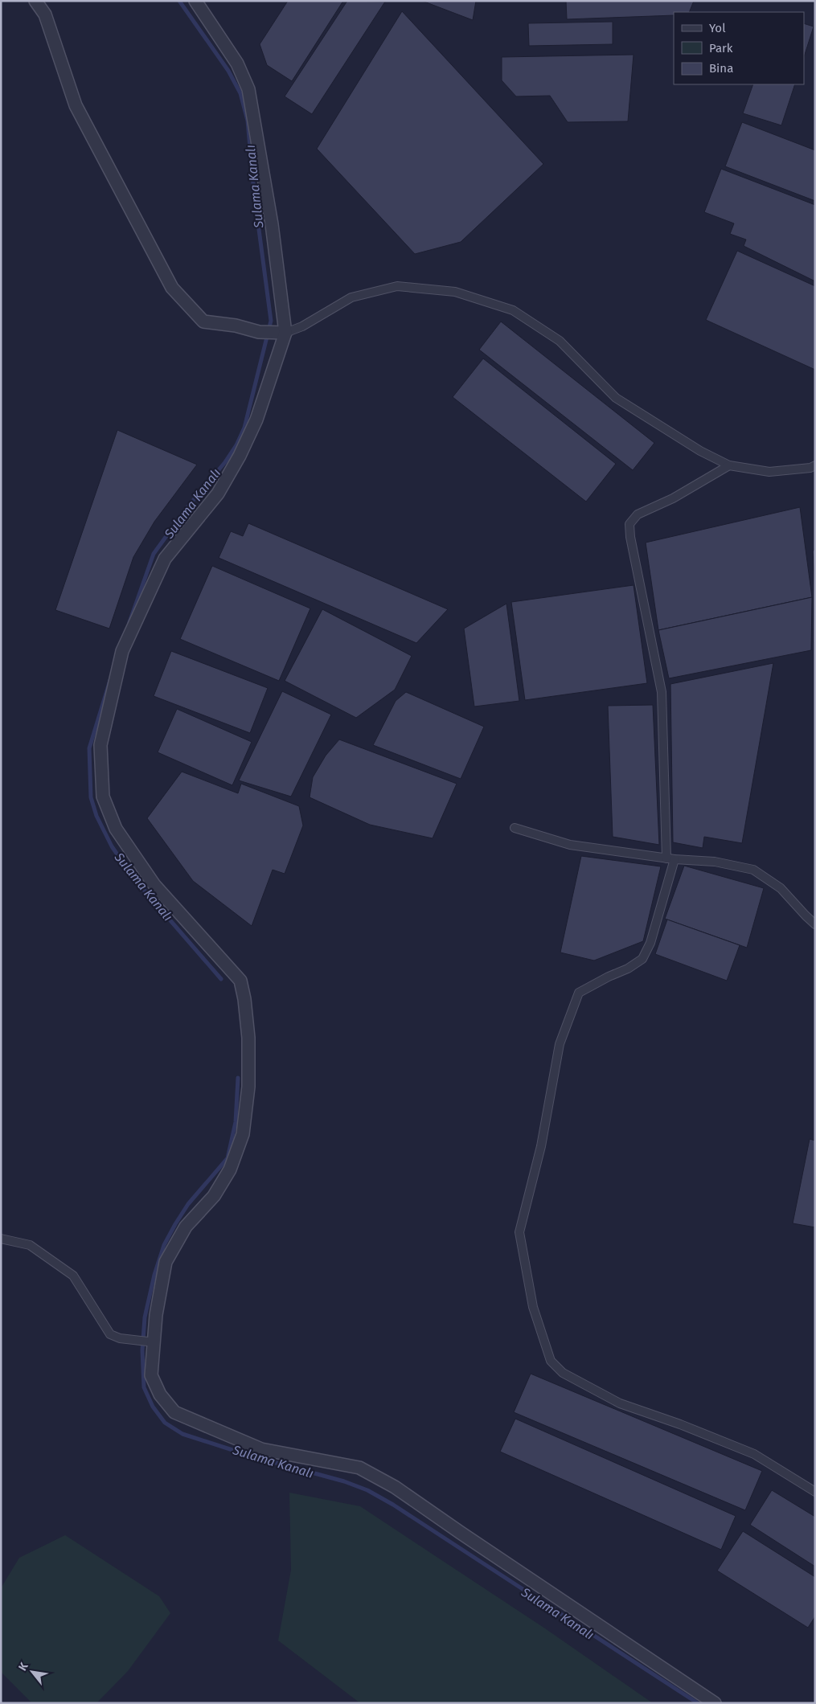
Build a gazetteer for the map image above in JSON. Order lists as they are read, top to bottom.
{
  "water": ["Sulama Kanalı"],
  "legend": ["Yol", "Park", "Bina"],
  "north": "top left"
}
